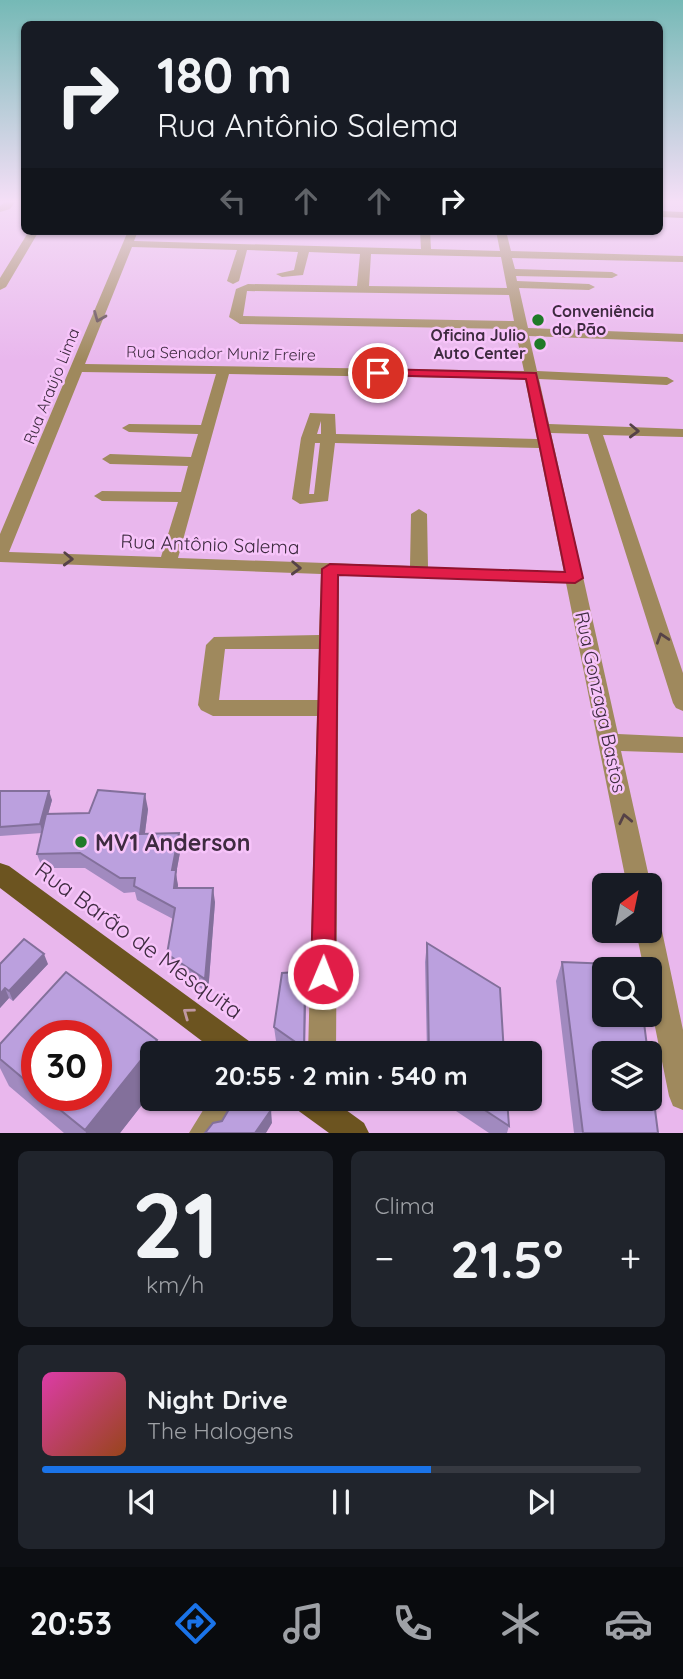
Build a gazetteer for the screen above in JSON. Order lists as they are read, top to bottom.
{
  "streets": {
    "main road": ["Rua Barão de Mesquita"],
    "street": [
      "Rua Senador Muniz Freire",
      "Rua Araújo Lima",
      "Rua Antônio Salema",
      "Rua Gonzaga Bastos"
    ]
  },
  "crossings": [
    ["Rua Senador Muniz Freire", "Rua Araújo Lima"],
    ["Rua Senador Muniz Freire", "Rua Gonzaga Bastos"],
    ["Rua Araújo Lima", "Rua Antônio Salema"],
    ["Rua Antônio Salema", "Rua Gonzaga Bastos"]
  ],
  "one_way": ["Rua Barão de Mesquita"],
  "places": ["Conveniência do Pão", "Oficina Julio Auto Center", "MV1 Anderson"],
  "north": "top right",
  "page": {
    "turn": ["180 m", "Rua Antônio Salema"],
    "limit": "30",
    "trip": "20:55 · 2 min · 540 m",
    "tile": [
      ["21", "km/h"],
      "Clima"
    ],
    "heat": ["−", "21.5°", "+"],
    "song": ["Night Drive", "The Halogens"],
    "tabs": "20:53"
  }
}
